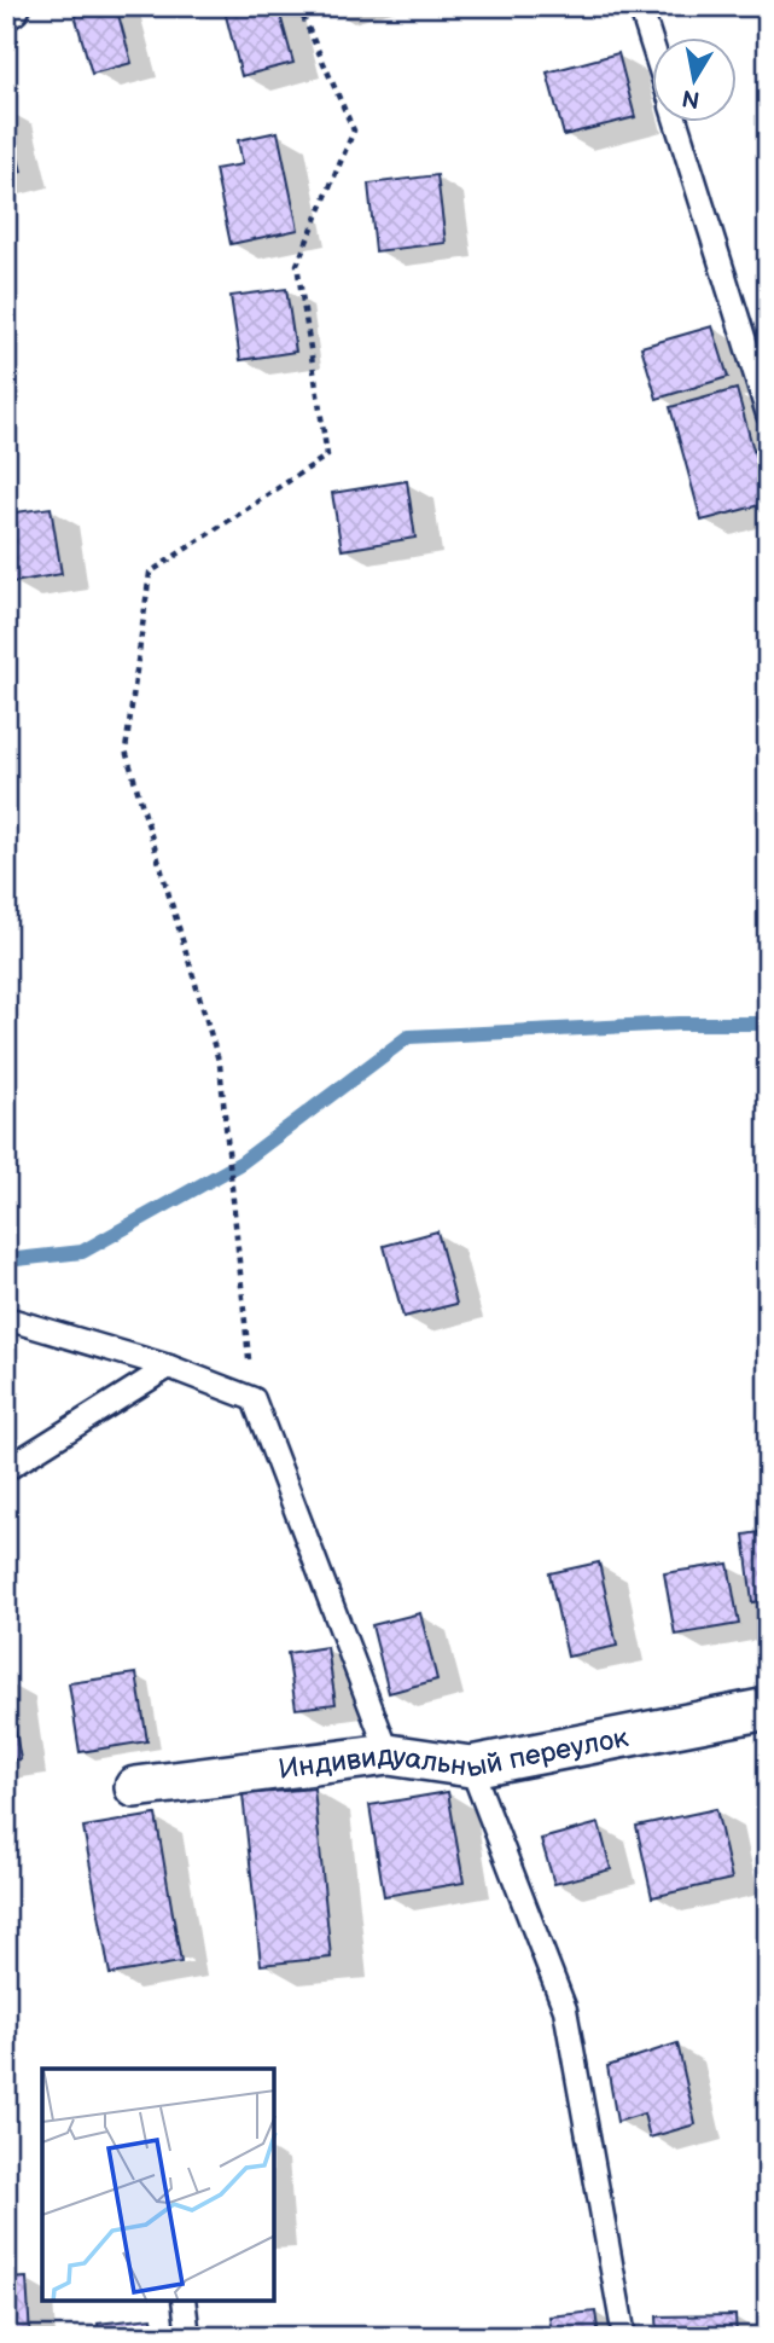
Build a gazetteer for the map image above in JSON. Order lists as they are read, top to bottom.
{
  "streets": {
    "street": ["Индивидуальный переулок"]
  },
  "north": "bottom"
}
